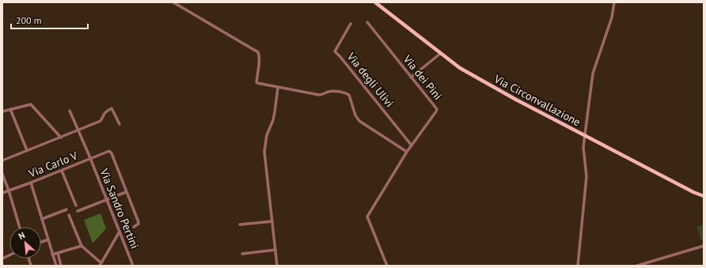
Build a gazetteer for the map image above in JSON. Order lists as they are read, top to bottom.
{
  "streets": {
    "main road": ["Via Circonvallazione"],
    "street": [
      "Via dei Pini",
      "Via degli Ulivi",
      "Via Carlo V",
      "Via Sandro Pertini"
    ]
  },
  "crossings": [
    ["Via dei Pini", "Via degli Ulivi"],
    ["Via Carlo V", "Via Sandro Pertini"]
  ],
  "scale_bar": "200 m",
  "north": "top left"
}
